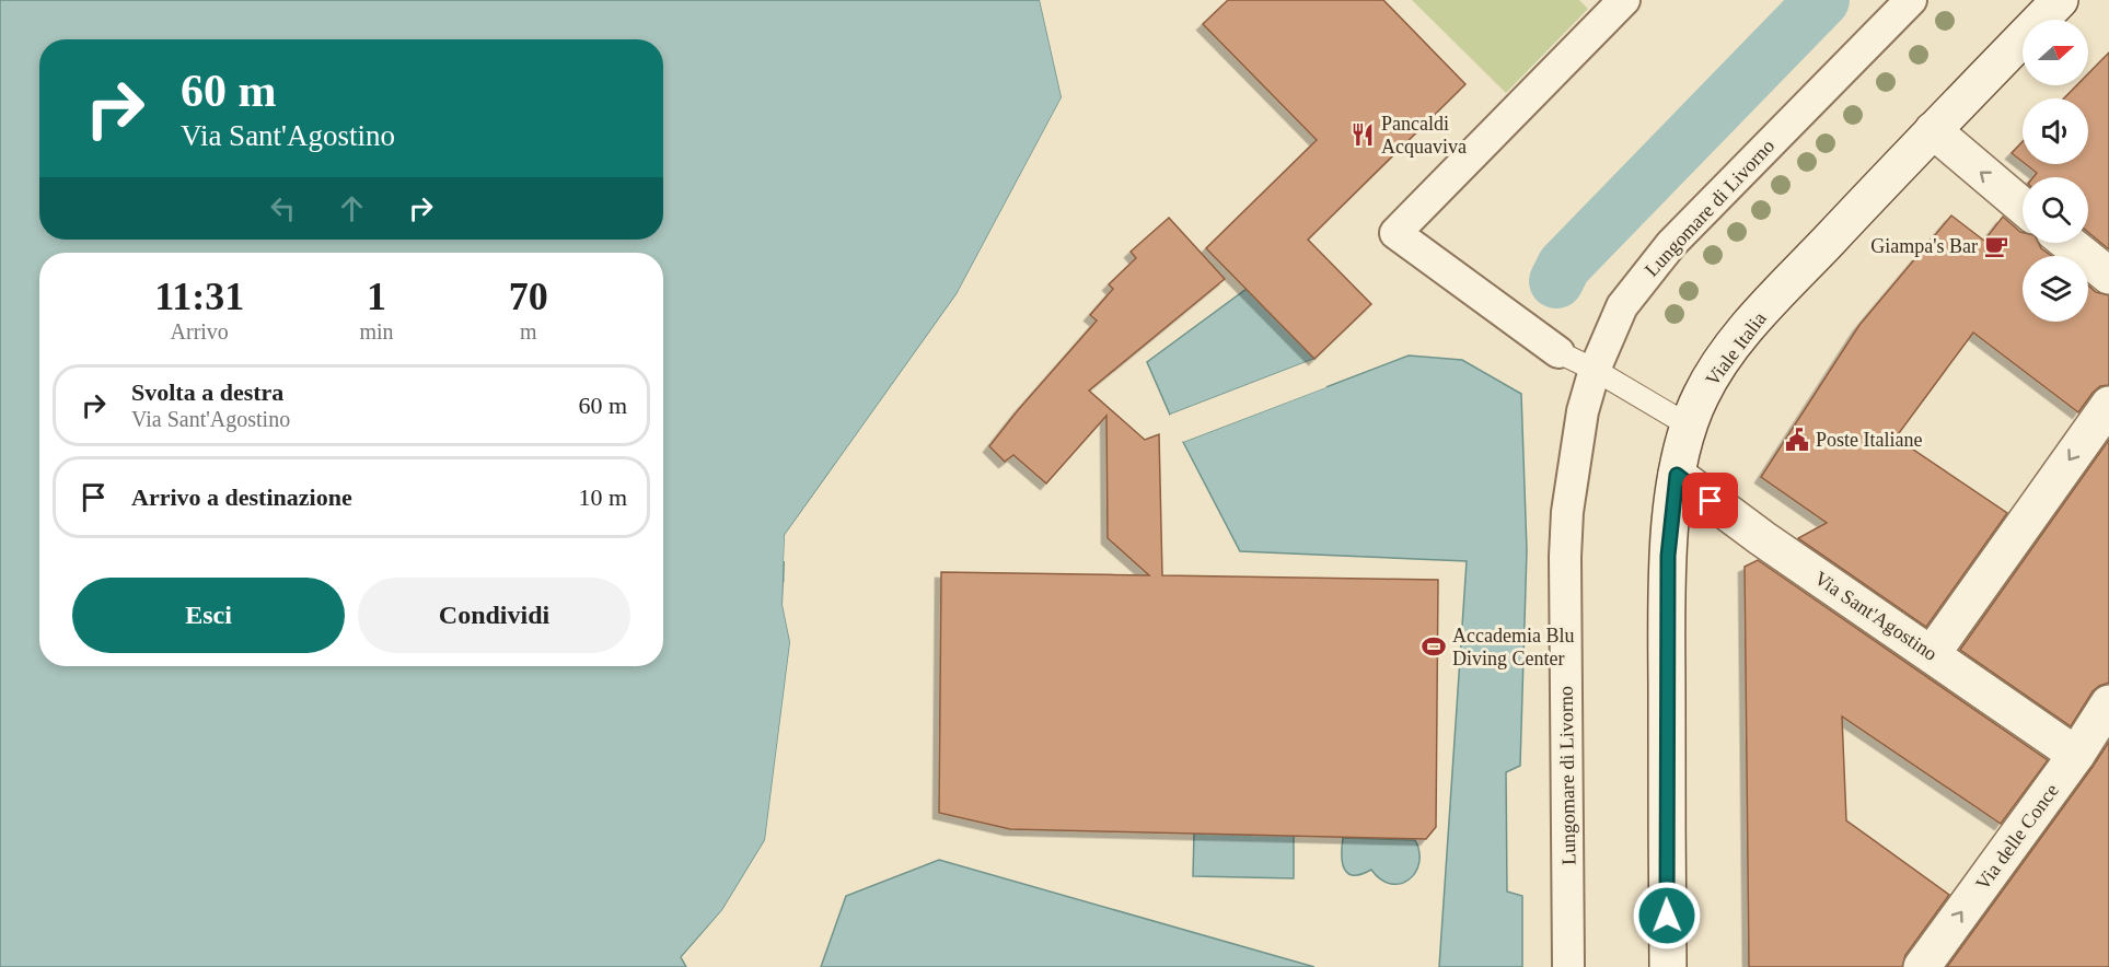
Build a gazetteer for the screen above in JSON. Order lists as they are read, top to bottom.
{
  "streets": {
    "street": [
      "Lungomare di Livorno",
      "Viale Italia",
      "Via Sant'Agostino",
      "Via delle Conce"
    ]
  },
  "crossings": [
    ["Viale Italia", "Via Sant'Agostino"],
    ["Via Sant'Agostino", "Via delle Conce"]
  ],
  "one_way": ["Via delle Conce"],
  "places": {
    "restaurant": ["Pancaldi Acquaviva"],
    "cafe": ["Giampa's Bar"],
    "public building": ["Poste Italiane"],
    "sports": ["Accademia Blu Diving Center"]
  },
  "north": "right",
  "page": {
    "turn": ["60 m", "Via Sant'Agostino"],
    "eta": [
      "11:31",
      "Arrivo",
      "1",
      "min",
      "70",
      "m"
    ],
    "list": [
      {
        "name": "Svolta a destra",
        "note": "Via Sant'Agostino",
        "value": "60 m"
      },
      {
        "name": "Arrivo a destinazione",
        "value": "10 m"
      }
    ],
    "buttons": ["Esci", "Condividi"]
  }
}
